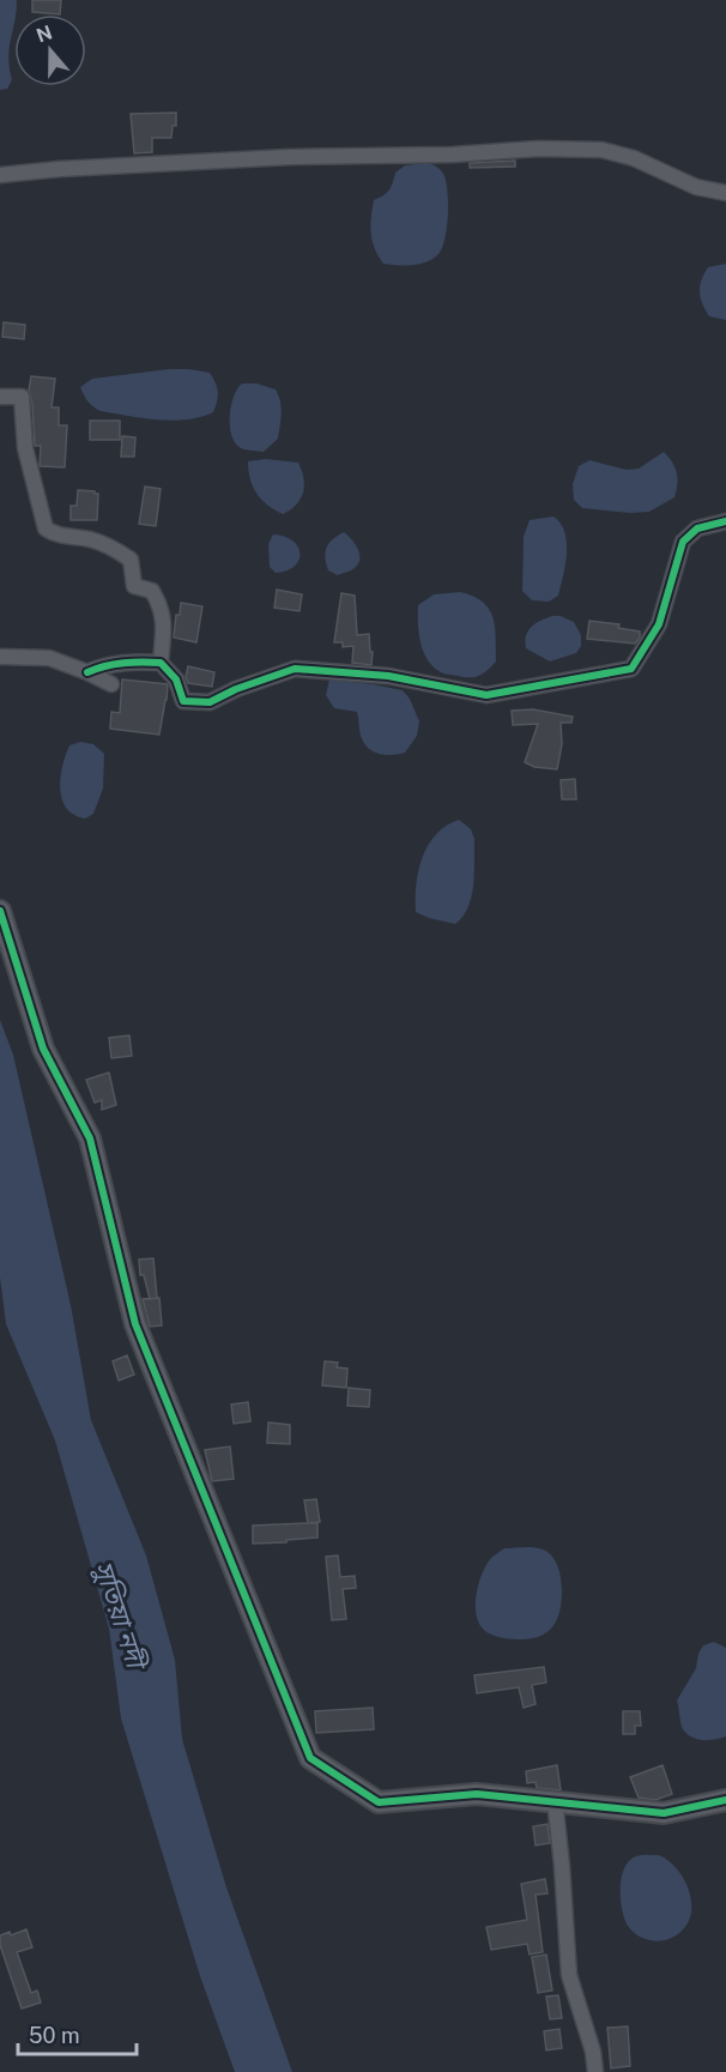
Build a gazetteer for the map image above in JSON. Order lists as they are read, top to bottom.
{
  "water": ["সুতিয়া নদী"],
  "scale_bar": "50 m",
  "north": "top"
}
